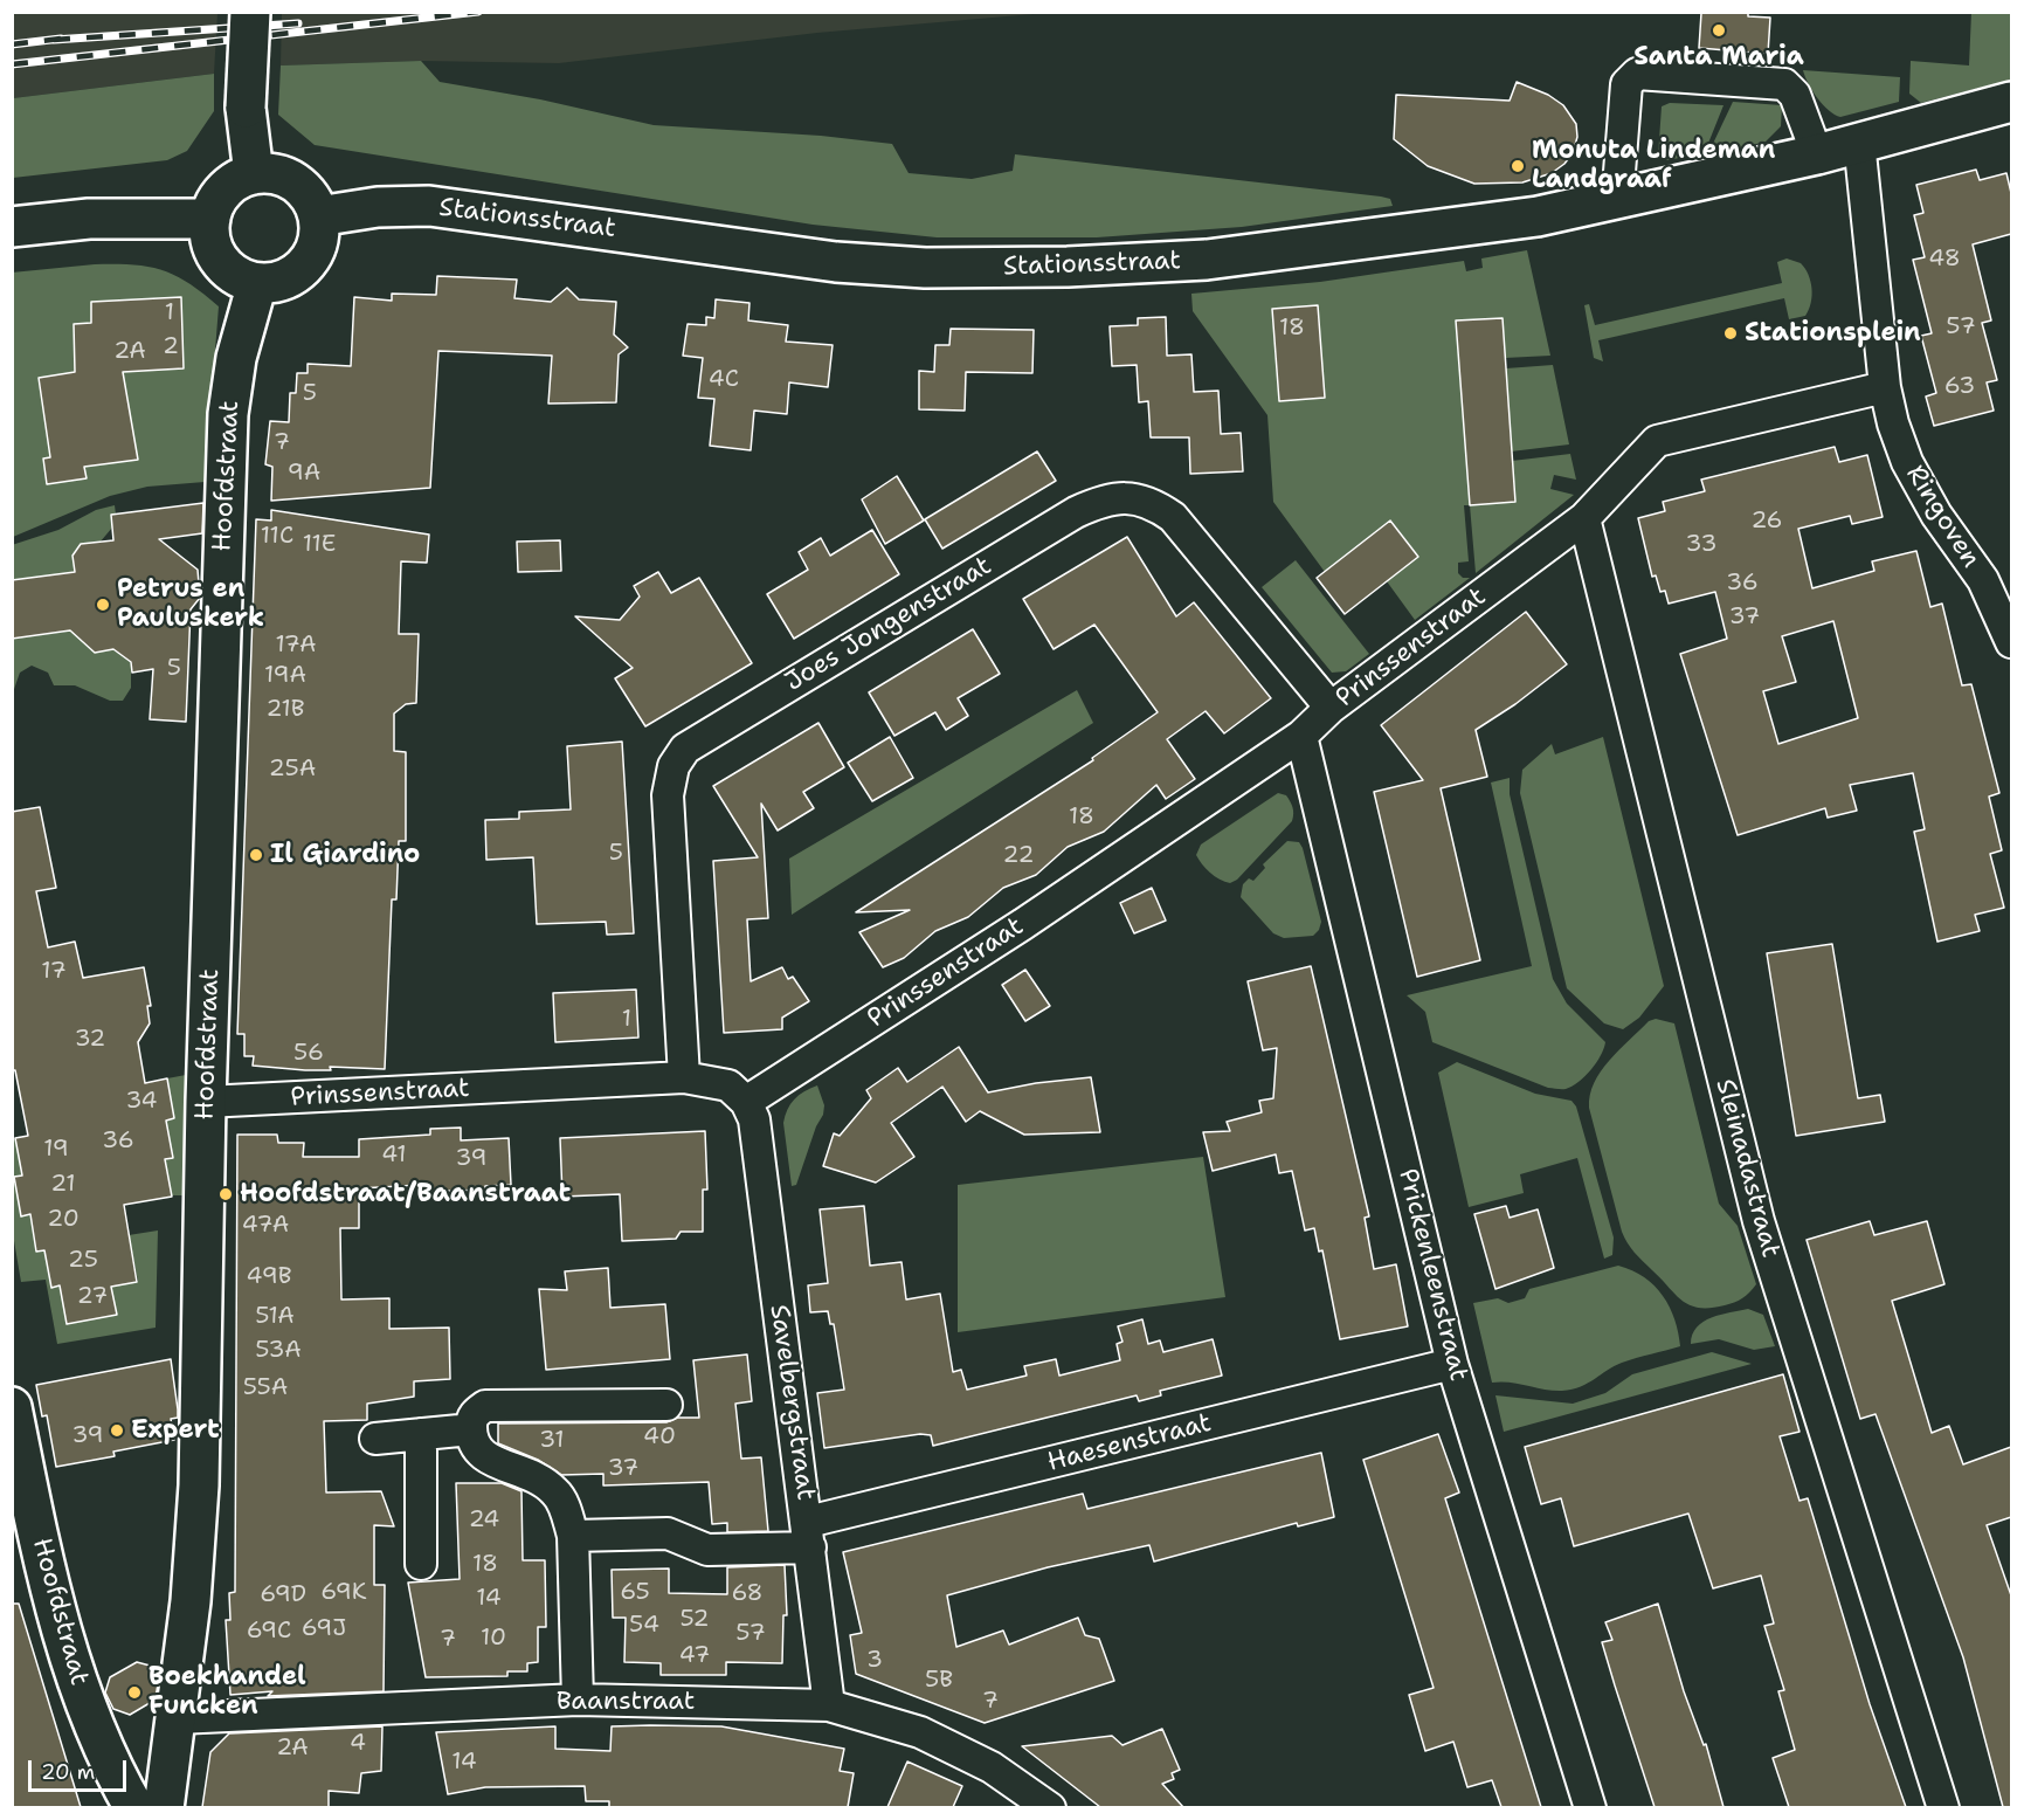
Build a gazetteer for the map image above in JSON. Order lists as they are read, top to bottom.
{
  "streets": {
    "street": [
      "Stationsstraat",
      "Hoofdstraat",
      "Ringoven",
      "Joes Jongenstraat",
      "Prinssenstraat",
      "Sleinadastraat",
      "Prickenleenstraat",
      "Savelbergstraat",
      "Haesenstraat",
      "Baanstraat"
    ]
  },
  "crossings": [
    ["Stationsstraat", "Hoofdstraat"],
    ["Hoofdstraat", "Prinssenstraat"],
    ["Hoofdstraat", "Baanstraat"],
    ["Joes Jongenstraat", "Prinssenstraat"],
    ["Prinssenstraat", "Sleinadastraat"],
    ["Prinssenstraat", "Prickenleenstraat"],
    ["Prinssenstraat", "Savelbergstraat"],
    ["Prickenleenstraat", "Haesenstraat"],
    ["Savelbergstraat", "Haesenstraat"],
    ["Savelbergstraat", "Baanstraat"]
  ],
  "places": [
    "Santa Maria",
    "Monuta Lindeman Landgraaf",
    "Stationsplein",
    "Petrus en Pauluskerk",
    "Il Giardino",
    "Hoofdstraat/Baanstraat",
    "Expert",
    "Boekhandel Funcken"
  ],
  "house_numbers": [
    "48",
    "1",
    "57",
    "18",
    "2",
    "2A",
    "4C",
    "63",
    "5",
    "7",
    "9A",
    "26",
    "11C",
    "11E",
    "33",
    "36",
    "37",
    "17A",
    "5",
    "19A",
    "21B",
    "25A",
    "18",
    "5",
    "22",
    "17",
    "1",
    "32",
    "56",
    "34",
    "36",
    "19",
    "41",
    "39",
    "21",
    "20",
    "47A",
    "25",
    "49B",
    "27",
    "51A",
    "53A",
    "55A",
    "39",
    "40",
    "31",
    "37",
    "24",
    "18",
    "69K",
    "65",
    "68",
    "69D",
    "14",
    "52",
    "54",
    "69J",
    "69C",
    "57",
    "10",
    "7",
    "47",
    "3",
    "5B",
    "7",
    "4",
    "2A",
    "14"
  ],
  "scale_bar": "20 m"
}
